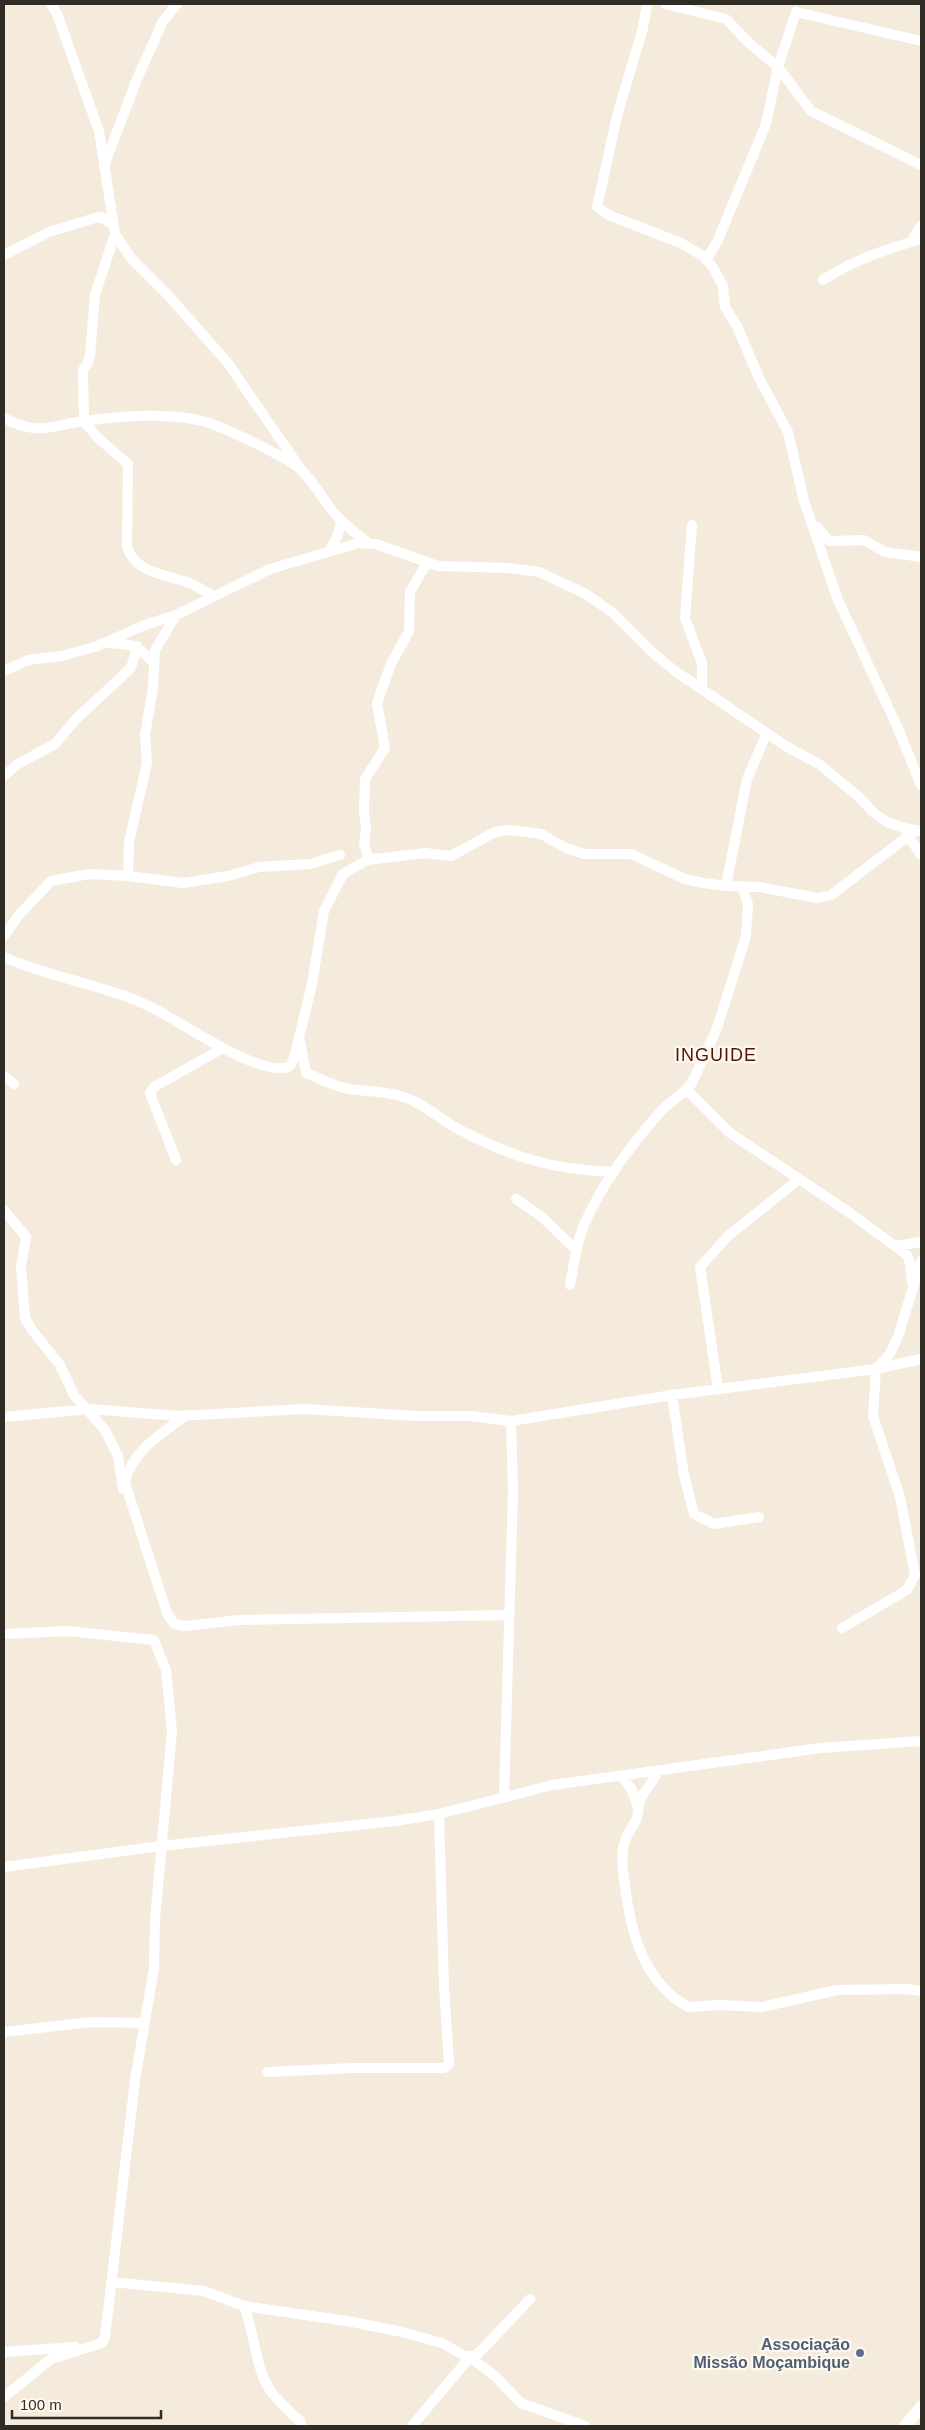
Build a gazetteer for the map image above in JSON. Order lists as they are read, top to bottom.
{
  "districts": ["INGUIDE"],
  "places": ["Associação Missão Moçambique"],
  "scale_bar": "100 m"
}
